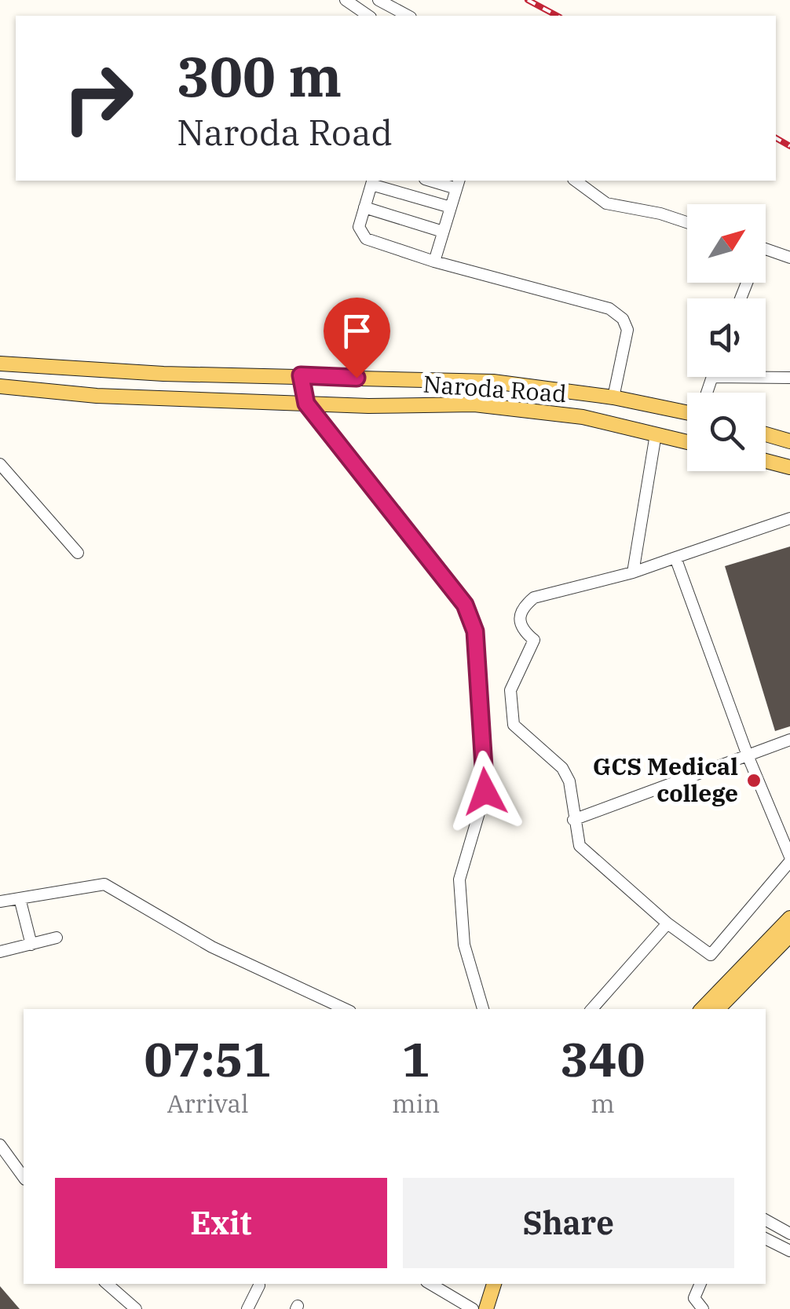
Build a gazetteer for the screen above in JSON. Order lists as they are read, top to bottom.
{
  "streets": {
    "main road": ["Naroda Road"]
  },
  "places": ["GCS Medical college"],
  "north": "top right",
  "page": {
    "turn": ["300 m", "Naroda Road"],
    "eta": [
      "07:51",
      "Arrival",
      "1",
      "min",
      "340",
      "m"
    ],
    "buttons": ["Exit", "Share"]
  }
}
